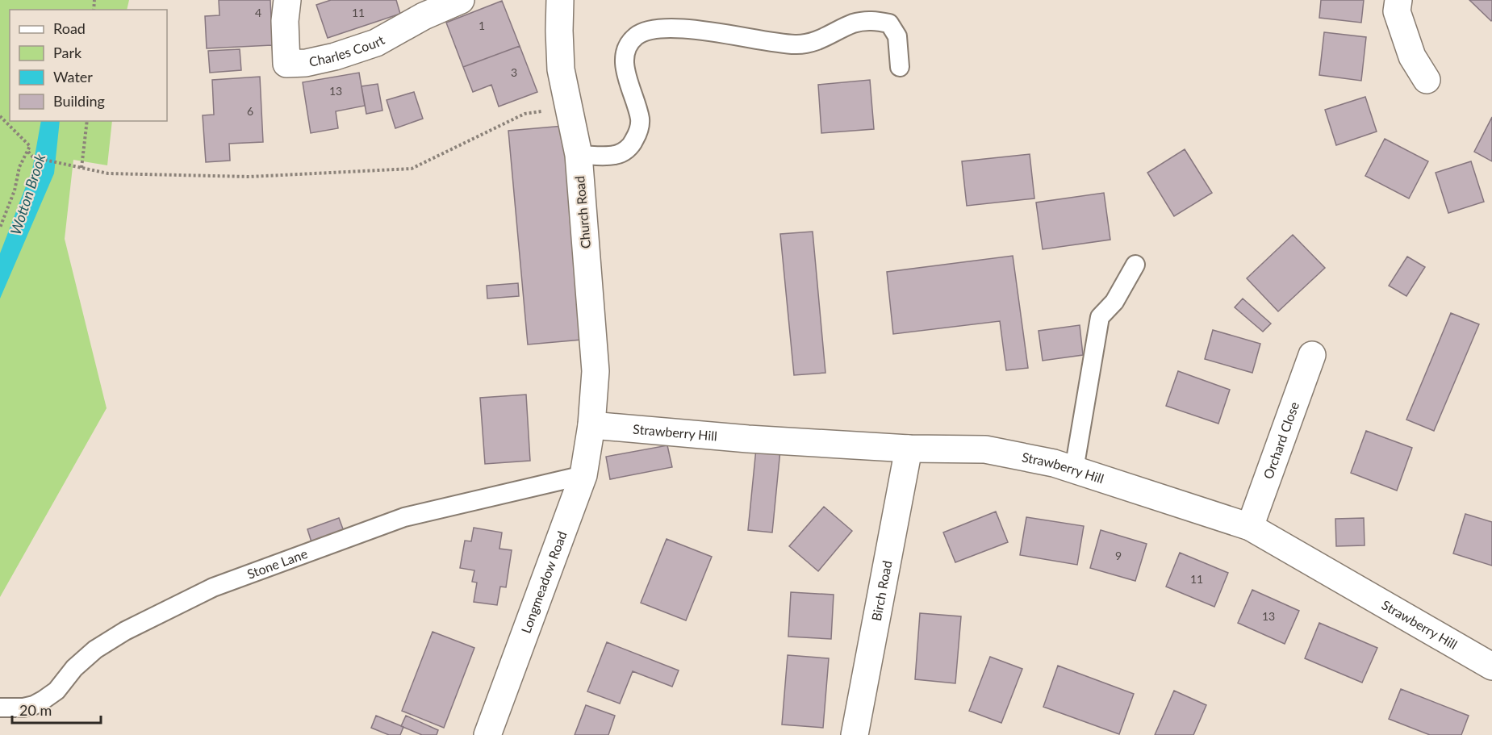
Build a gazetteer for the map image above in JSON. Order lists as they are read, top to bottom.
{
  "streets": {
    "street": [
      "Charles Court",
      "Church Road",
      "Strawberry Hill",
      "Orchard Close",
      "Longmeadow Road",
      "Birch Road"
    ],
    "lane": ["Stone Lane"]
  },
  "crossings": [
    ["Church Road", "Strawberry Hill"],
    ["Church Road", "Longmeadow Road"],
    ["Strawberry Hill", "Orchard Close"],
    ["Strawberry Hill", "Longmeadow Road"],
    ["Strawberry Hill", "Birch Road"],
    ["Stone Lane", "Longmeadow Road"]
  ],
  "water": ["Wotton Brook"],
  "house_numbers": [
    "4",
    "11",
    "1",
    "3",
    "13",
    "6",
    "9",
    "11",
    "13"
  ],
  "legend": [
    "Road",
    "Park",
    "Water",
    "Building"
  ],
  "scale_bar": "20 m"
}
